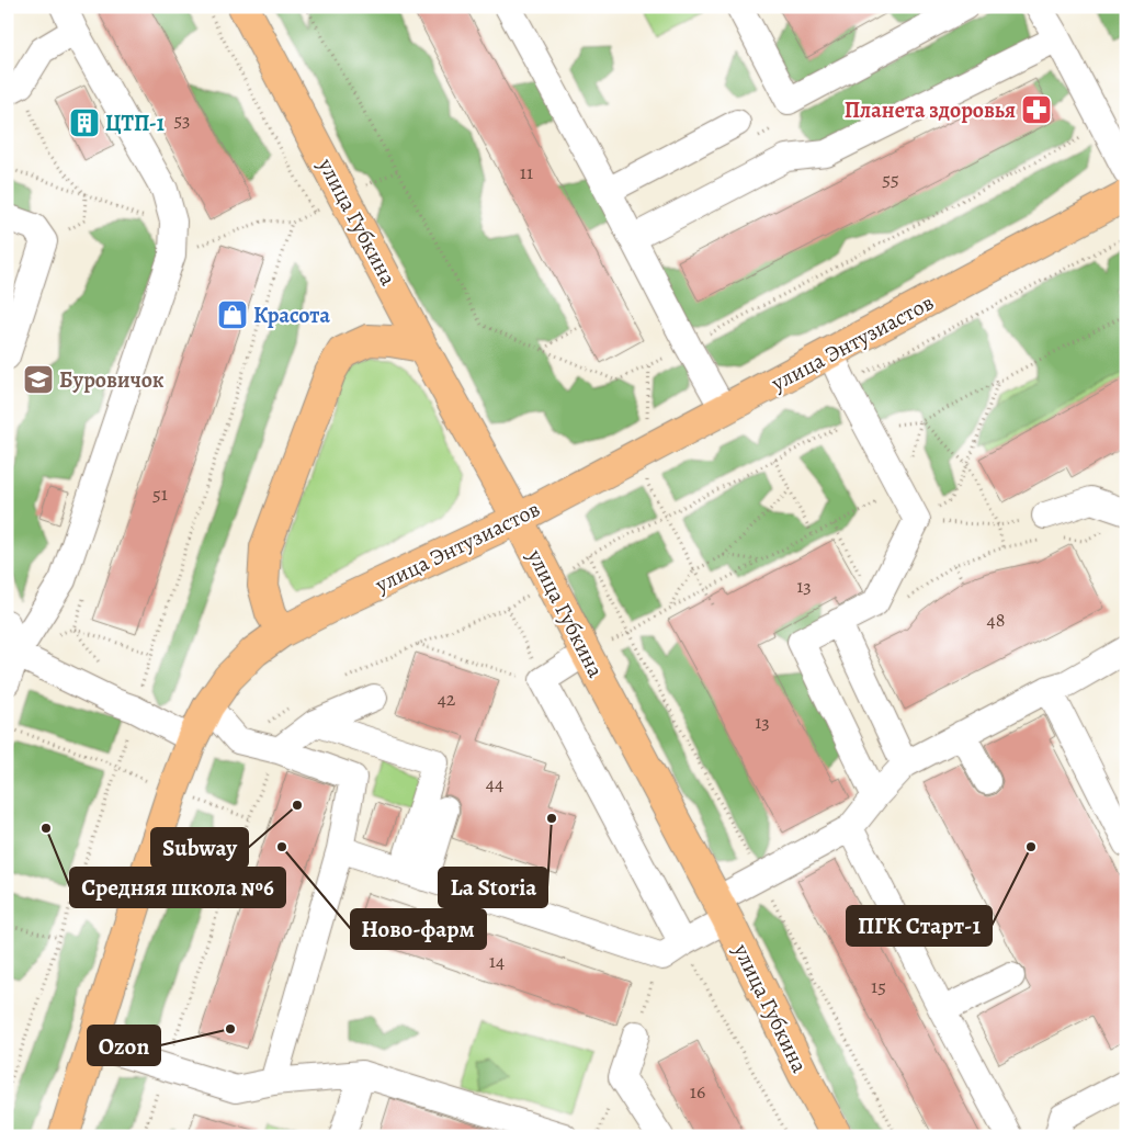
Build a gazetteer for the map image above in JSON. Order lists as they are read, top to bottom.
{
  "streets": {
    "main road": ["улица Губкина", "улица Энтузиастов"]
  },
  "crossings": [
    ["улица Губкина", "улица Энтузиастов"]
  ],
  "places": {
    "pharmacy": ["Планета здоровья"],
    "building": ["ЦТП-1"],
    "shop": ["Красота"],
    "school or university": ["Буровичок"],
    "other": [
      "Subway",
      "La Storia",
      "Средняя школа №6",
      "Ново-фарм",
      "ПГК Старт-1",
      "Ozon"
    ]
  },
  "house_numbers": [
    "53",
    "11",
    "55",
    "51",
    "13",
    "48",
    "42",
    "13",
    "44",
    "14",
    "15",
    "16"
  ]
}
